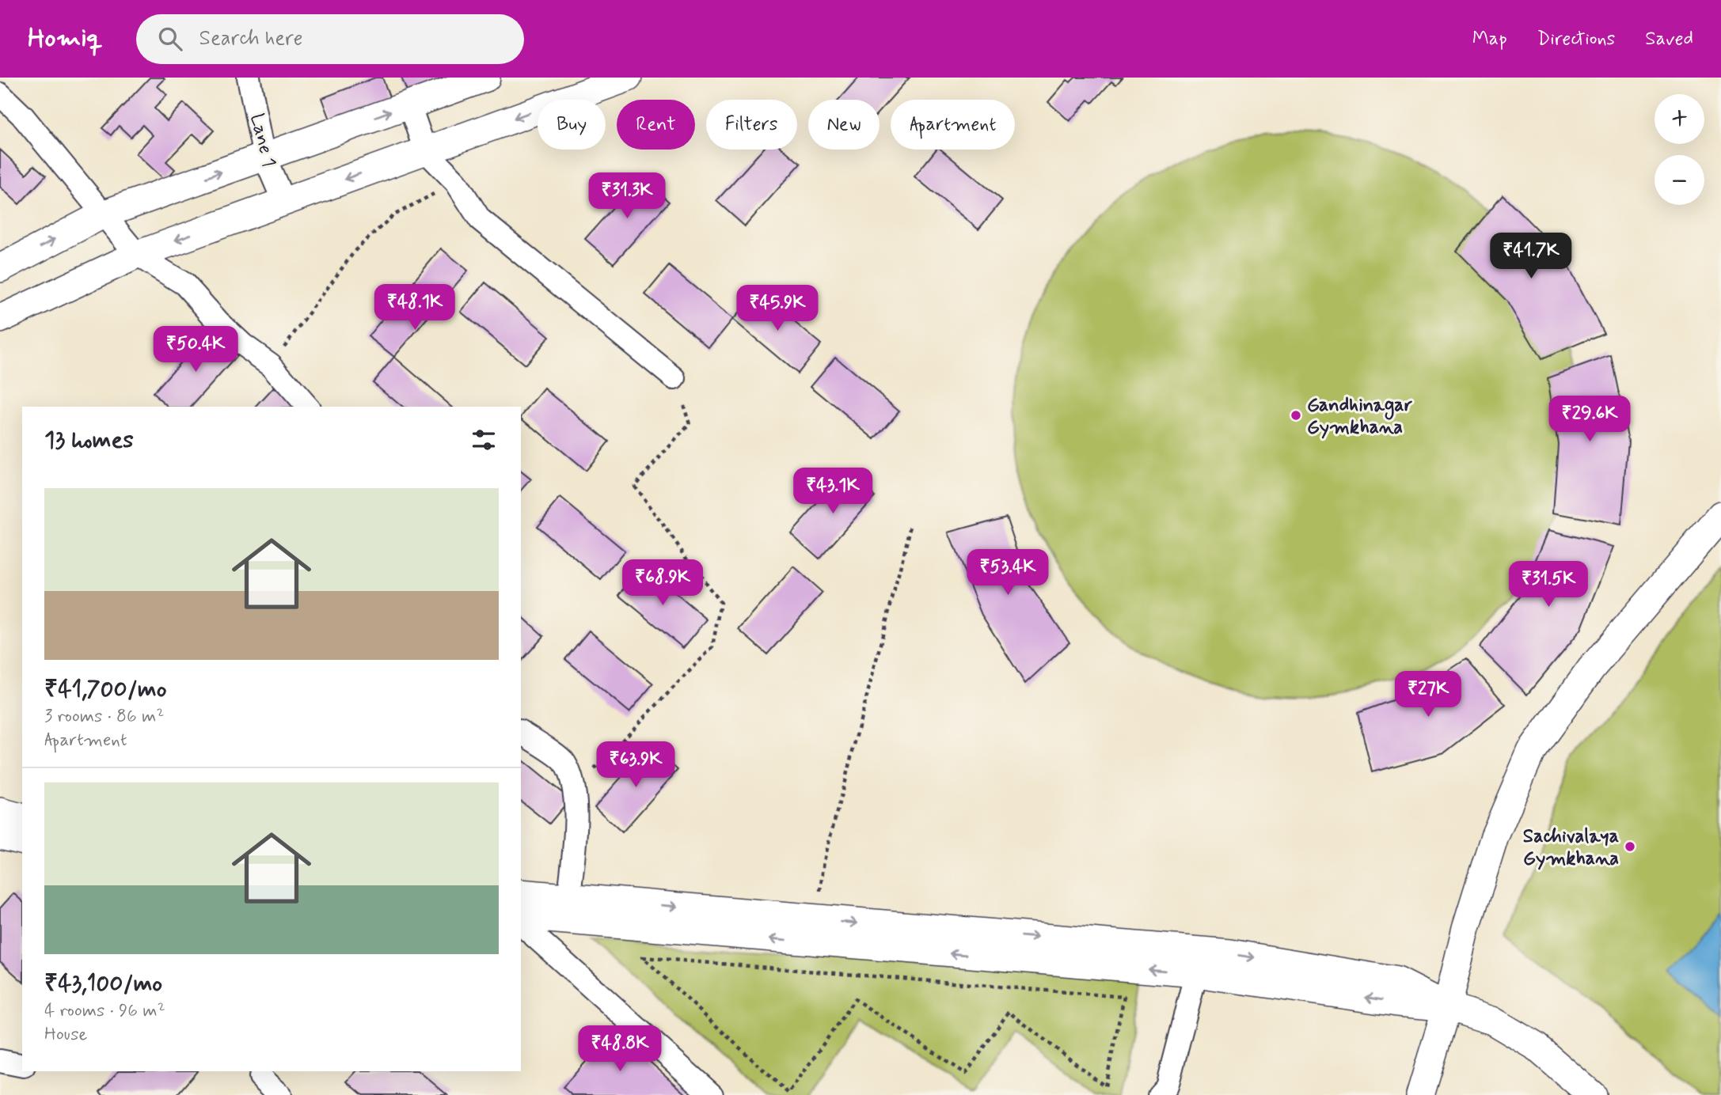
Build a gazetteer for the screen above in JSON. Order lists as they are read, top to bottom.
{
  "streets": {
    "street": ["Lane 1"]
  },
  "places": ["Gandhinagar Gymkhana", "Sachivalaya Gymkhana"],
  "page": {
    "header": "Homiq",
    "search": "Search here",
    "nav": ["Map", "Directions", "Saved"],
    "map_buttons": ["+", "−"],
    "chip": [
      "Buy",
      "Rent",
      "Filters",
      "New",
      "Apartment"
    ],
    "price": [
      "₹31.3K",
      "₹41.7K",
      "₹48.1K",
      "₹45.9K",
      "₹50.4K",
      "₹29.6K",
      "₹43.1K",
      "₹53.4K",
      "₹68.9K",
      "₹31.5K",
      "₹27K",
      "₹63.9K",
      "₹48.8K"
    ],
    "heading": "13 homes",
    "list": [
      {
        "name": "₹41,700/mo",
        "note": "3 rooms · 86 m² · Apartment"
      },
      {
        "name": "₹43,100/mo",
        "note": "4 rooms · 96 m² · House"
      }
    ]
  }
}
